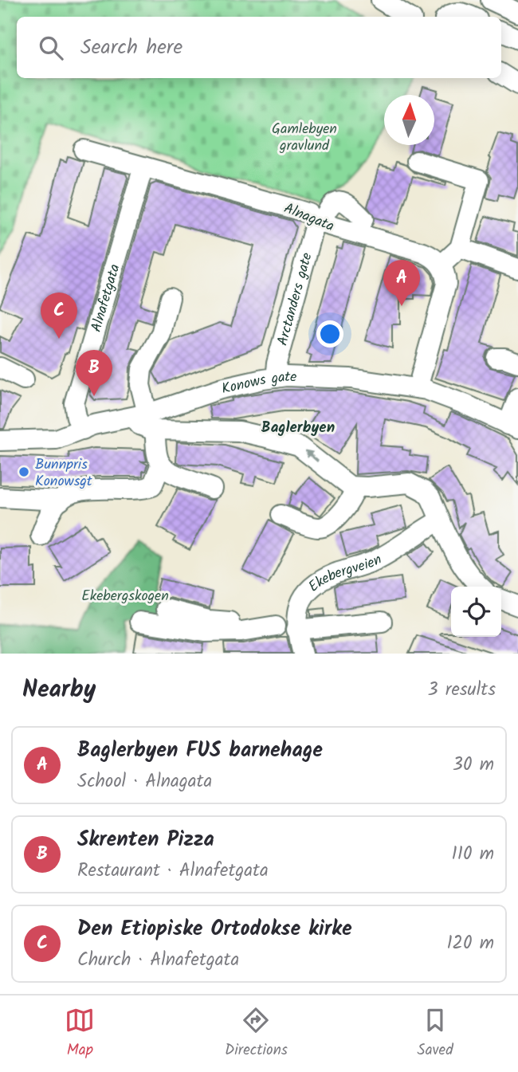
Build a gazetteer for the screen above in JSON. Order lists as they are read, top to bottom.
{
  "streets": {
    "street": [
      "Alnagata",
      "Alnafetgata",
      "Arctanders gate",
      "Konows gate",
      "Ekebergveien"
    ]
  },
  "crossings": [
    ["Alnagata", "Alnafetgata"],
    ["Alnagata", "Arctanders gate"],
    ["Alnafetgata", "Konows gate"],
    ["Arctanders gate", "Konows gate"]
  ],
  "districts": ["Baglerbyen"],
  "parks": ["Gamlebyen gravlund", "Ekebergskogen"],
  "places": ["Bunnpris Konowsgt"],
  "north": "top",
  "page": {
    "search": "Search here",
    "pins": ["A", "C", "B"],
    "heading": ["Nearby", "3 results"],
    "list": [
      {
        "mark": "A",
        "name": "Baglerbyen FUS barnehage",
        "note": "School · Alnagata",
        "value": "30 m"
      },
      {
        "mark": "B",
        "name": "Skrenten Pizza",
        "note": "Restaurant · Alnafetgata",
        "value": "110 m"
      },
      {
        "mark": "C",
        "name": "Den Etiopiske Ortodokse kirke",
        "note": "Church · Alnafetgata",
        "value": "120 m"
      }
    ],
    "nav": ["Map", "Directions", "Saved"]
  }
}
